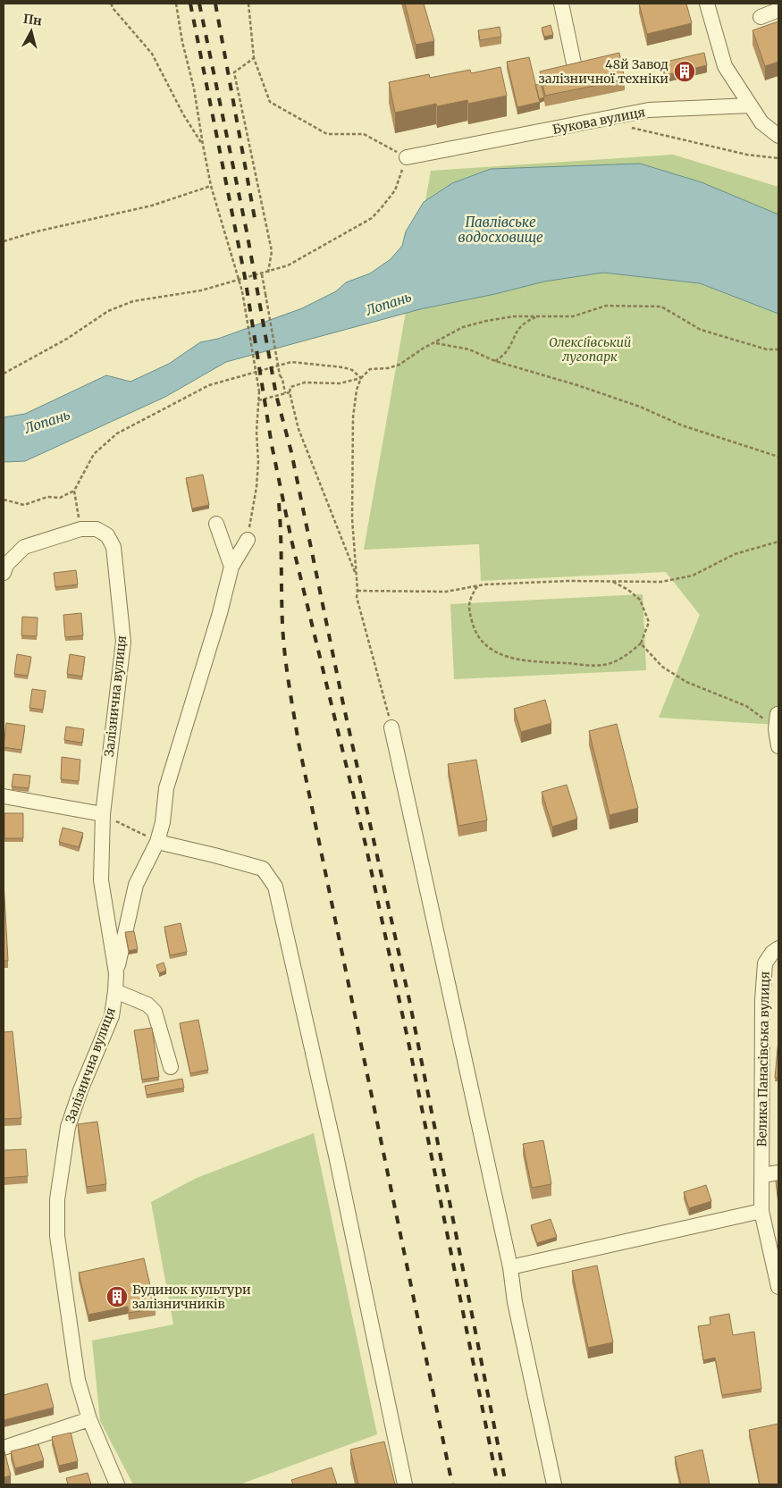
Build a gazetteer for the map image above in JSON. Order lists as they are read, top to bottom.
{
  "streets": {
    "street": ["Букова вулиця", "Залізнична вулиця", "Велика Панасівська вулиця"]
  },
  "water": ["Павлівське водосховище", "Лопань"],
  "parks": ["Олексіївський лугопарк"],
  "places": {
    "building": ["48й Завод залізничної техніки", "Будинок культури залізничників"]
  },
  "north": "top"
}
